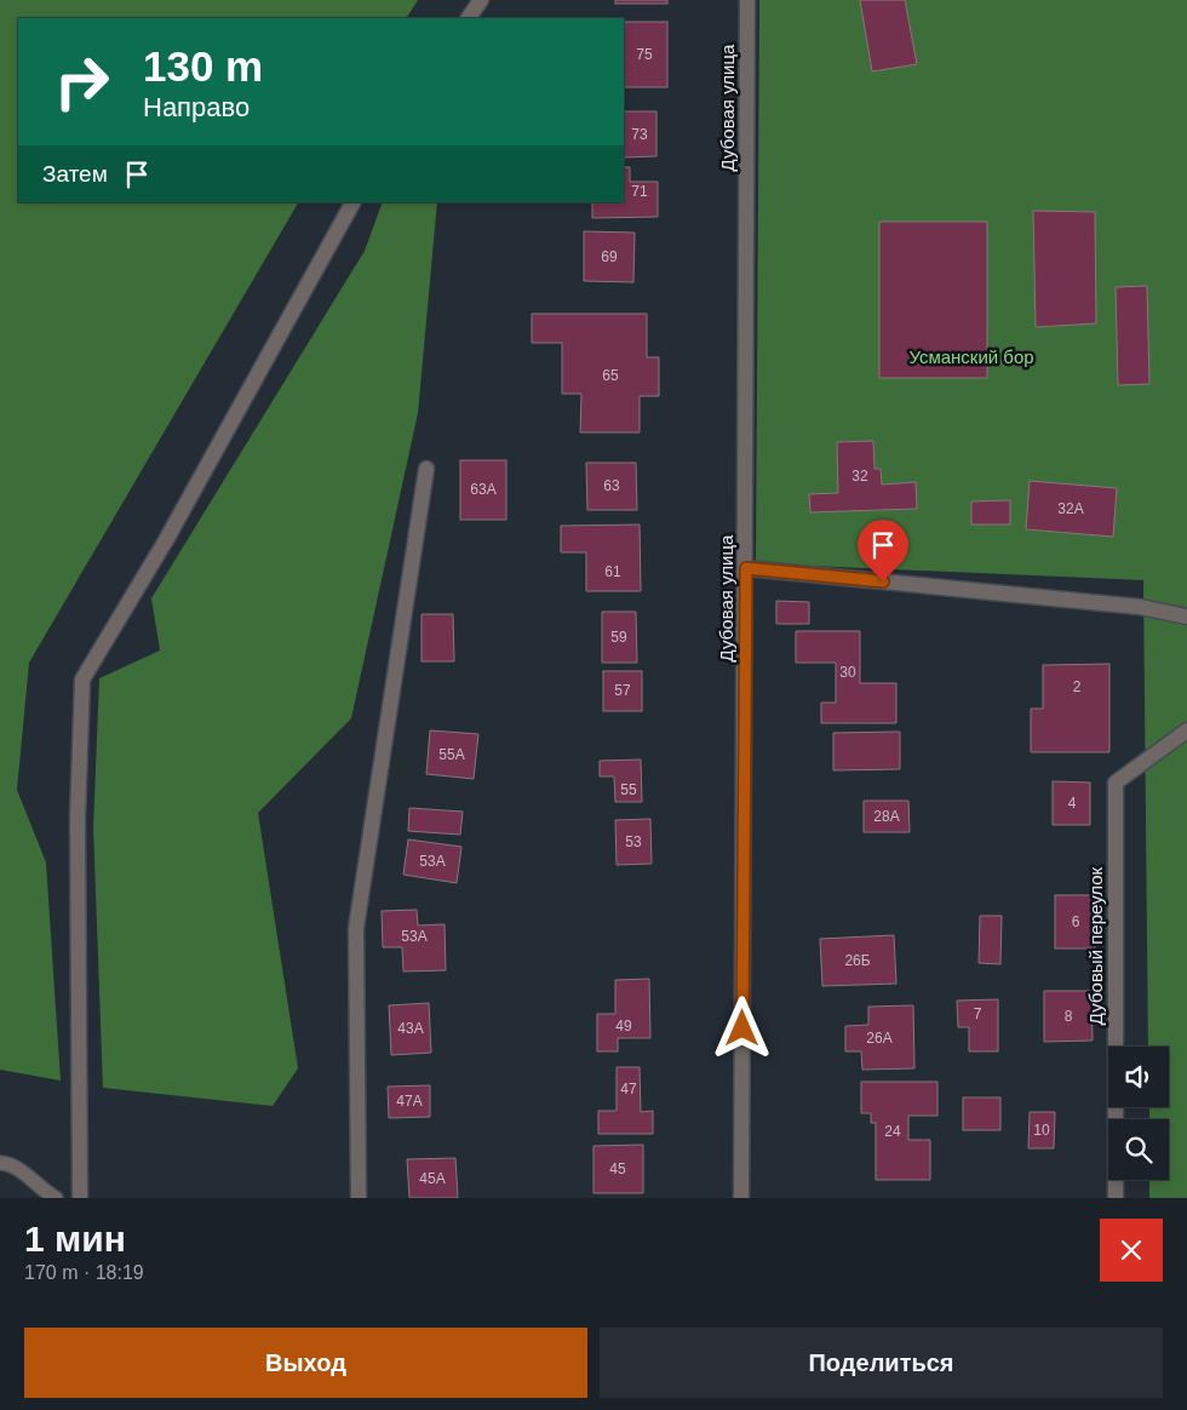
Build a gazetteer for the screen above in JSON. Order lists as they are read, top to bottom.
{
  "streets": {
    "street": ["Дубовая улица", "Дубовый переулок"]
  },
  "parks": ["Усманский бор"],
  "house_numbers": [
    "75",
    "73",
    "71",
    "69",
    "65",
    "32",
    "63",
    "63А",
    "32А",
    "61",
    "59",
    "30",
    "2",
    "57",
    "55А",
    "55",
    "4",
    "28А",
    "53",
    "53А",
    "6",
    "53А",
    "26Б",
    "7",
    "8",
    "49",
    "43А",
    "26А",
    "47",
    "47А",
    "10",
    "24",
    "45",
    "45А"
  ],
  "page": {
    "turn": ["130 m", "Направо"],
    "then": "Затем",
    "heading": ["1 мин", "170 m · 18:19"],
    "buttons": ["Выход", "Поделиться"]
  }
}
